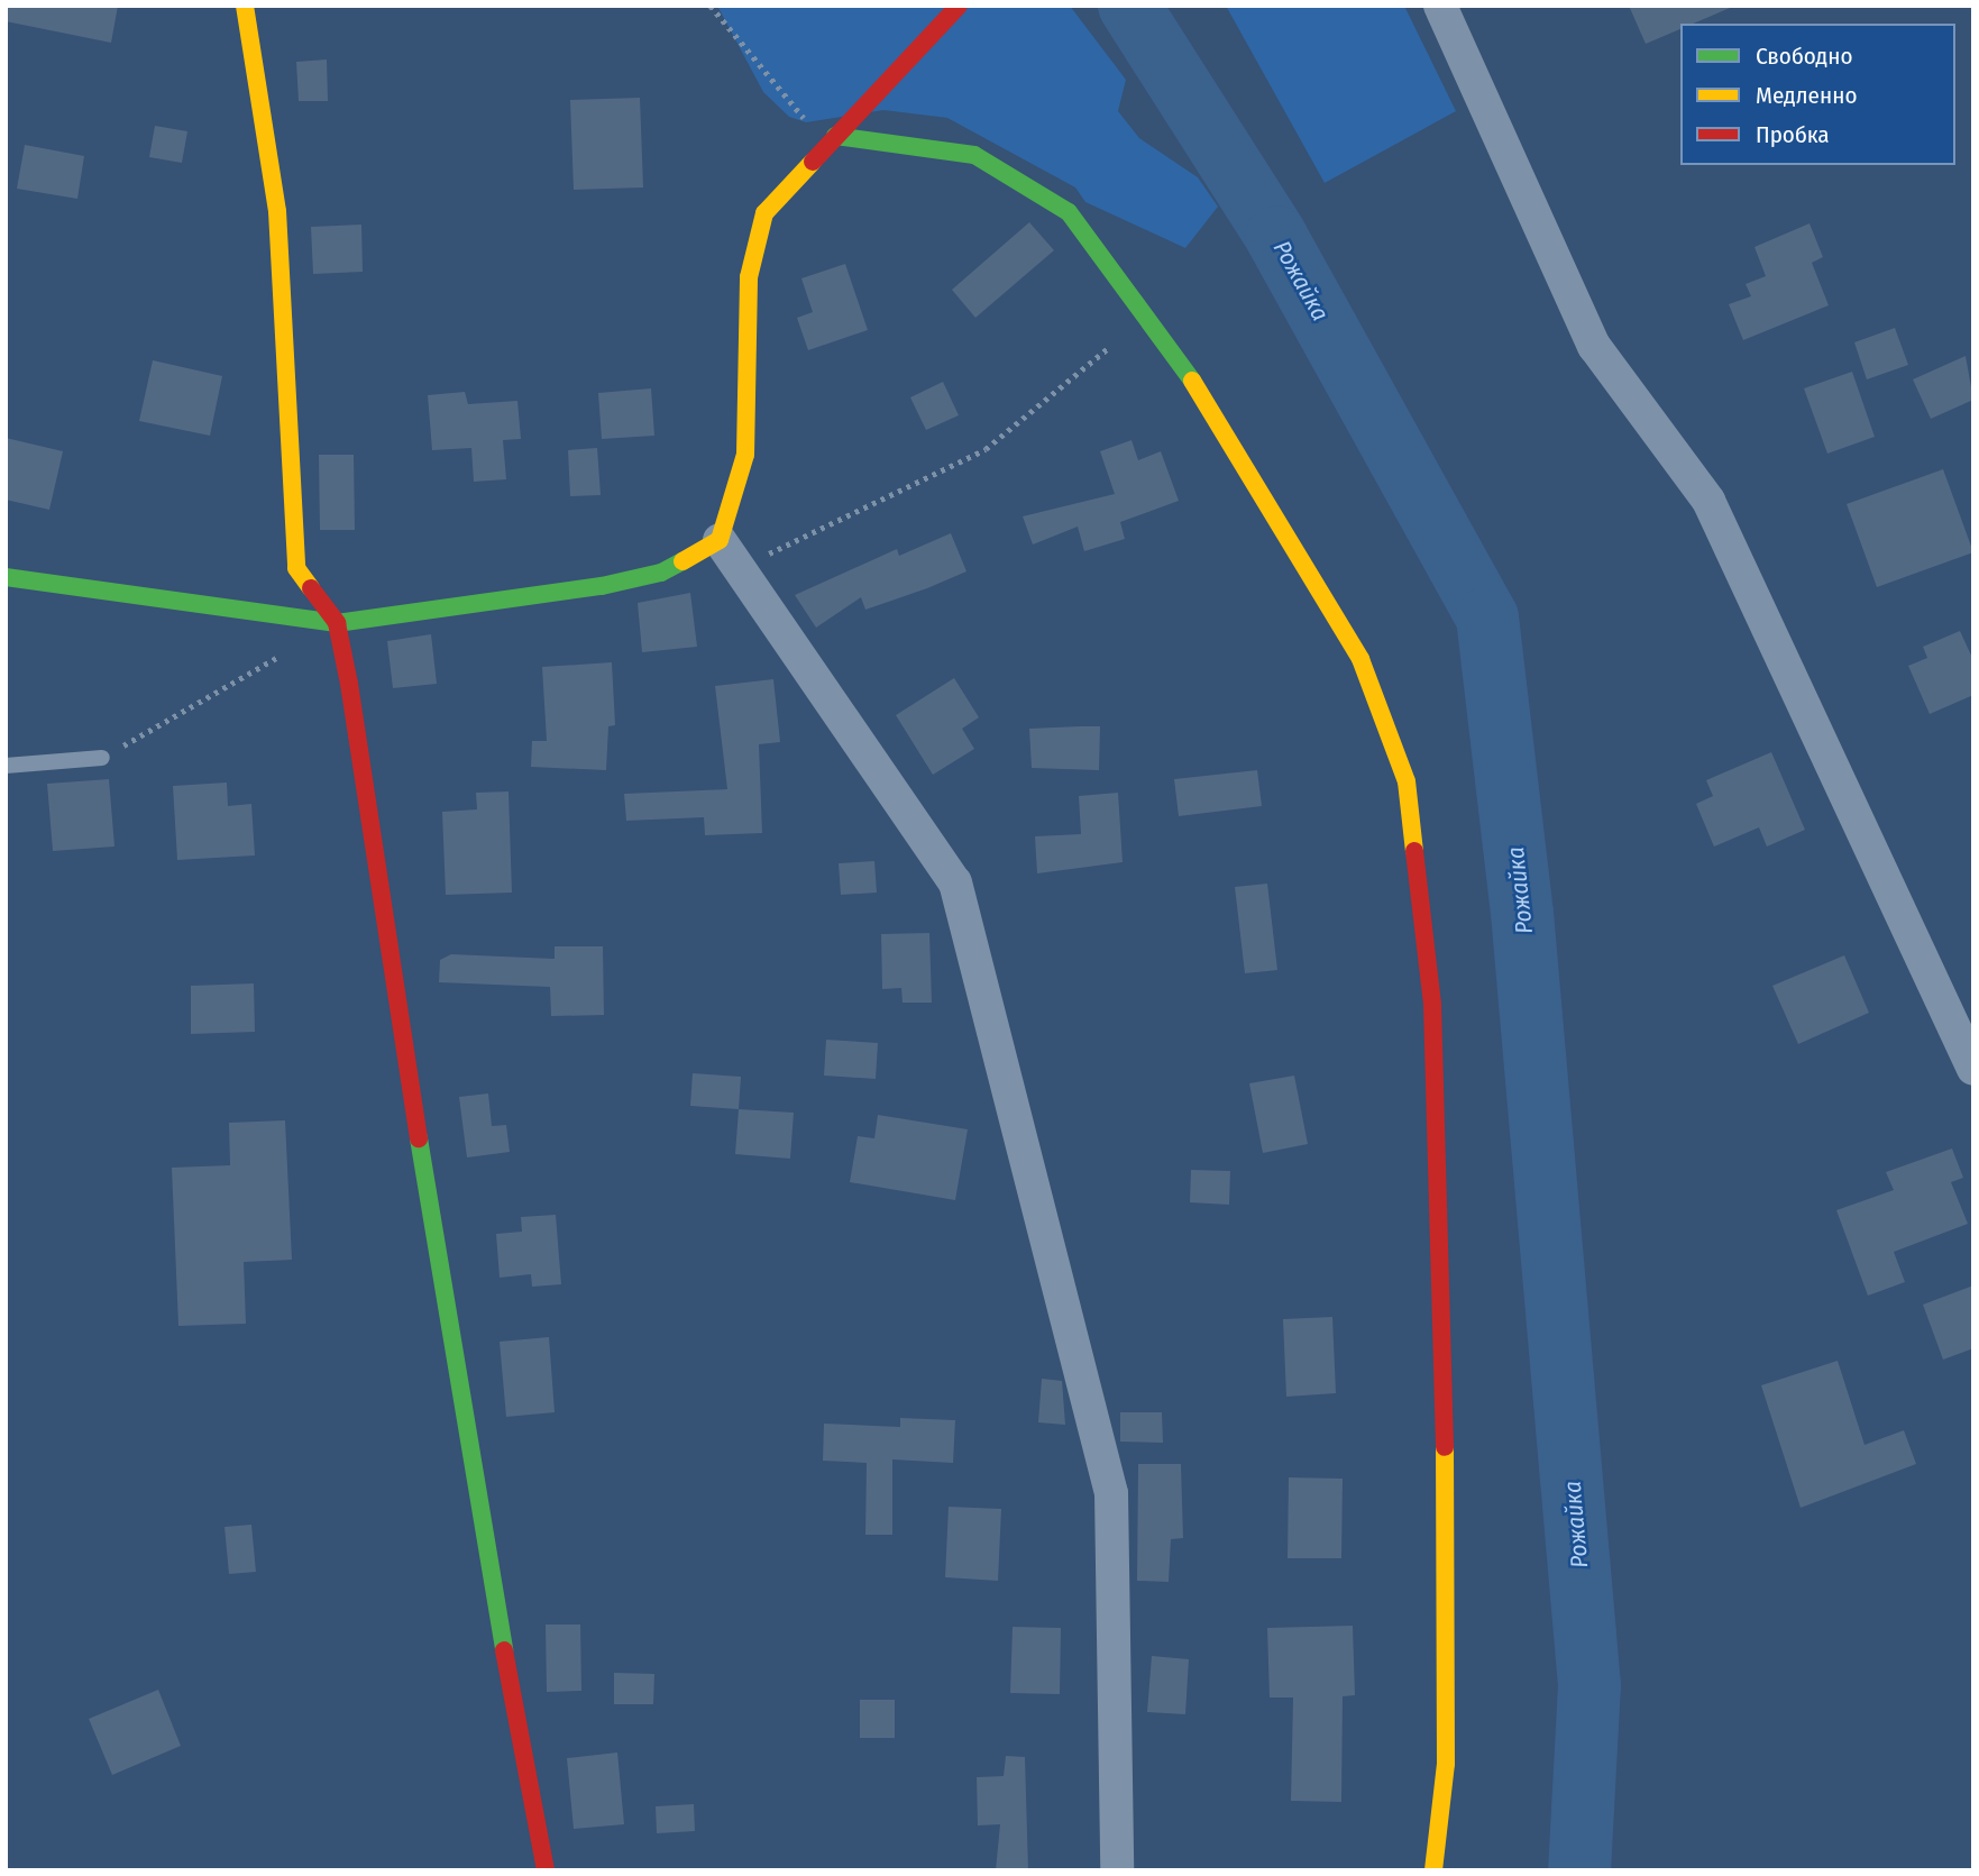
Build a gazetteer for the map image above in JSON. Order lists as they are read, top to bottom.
{
  "water": ["Рожайка"],
  "legend": ["Свободно", "Медленно", "Пробка"]
}
